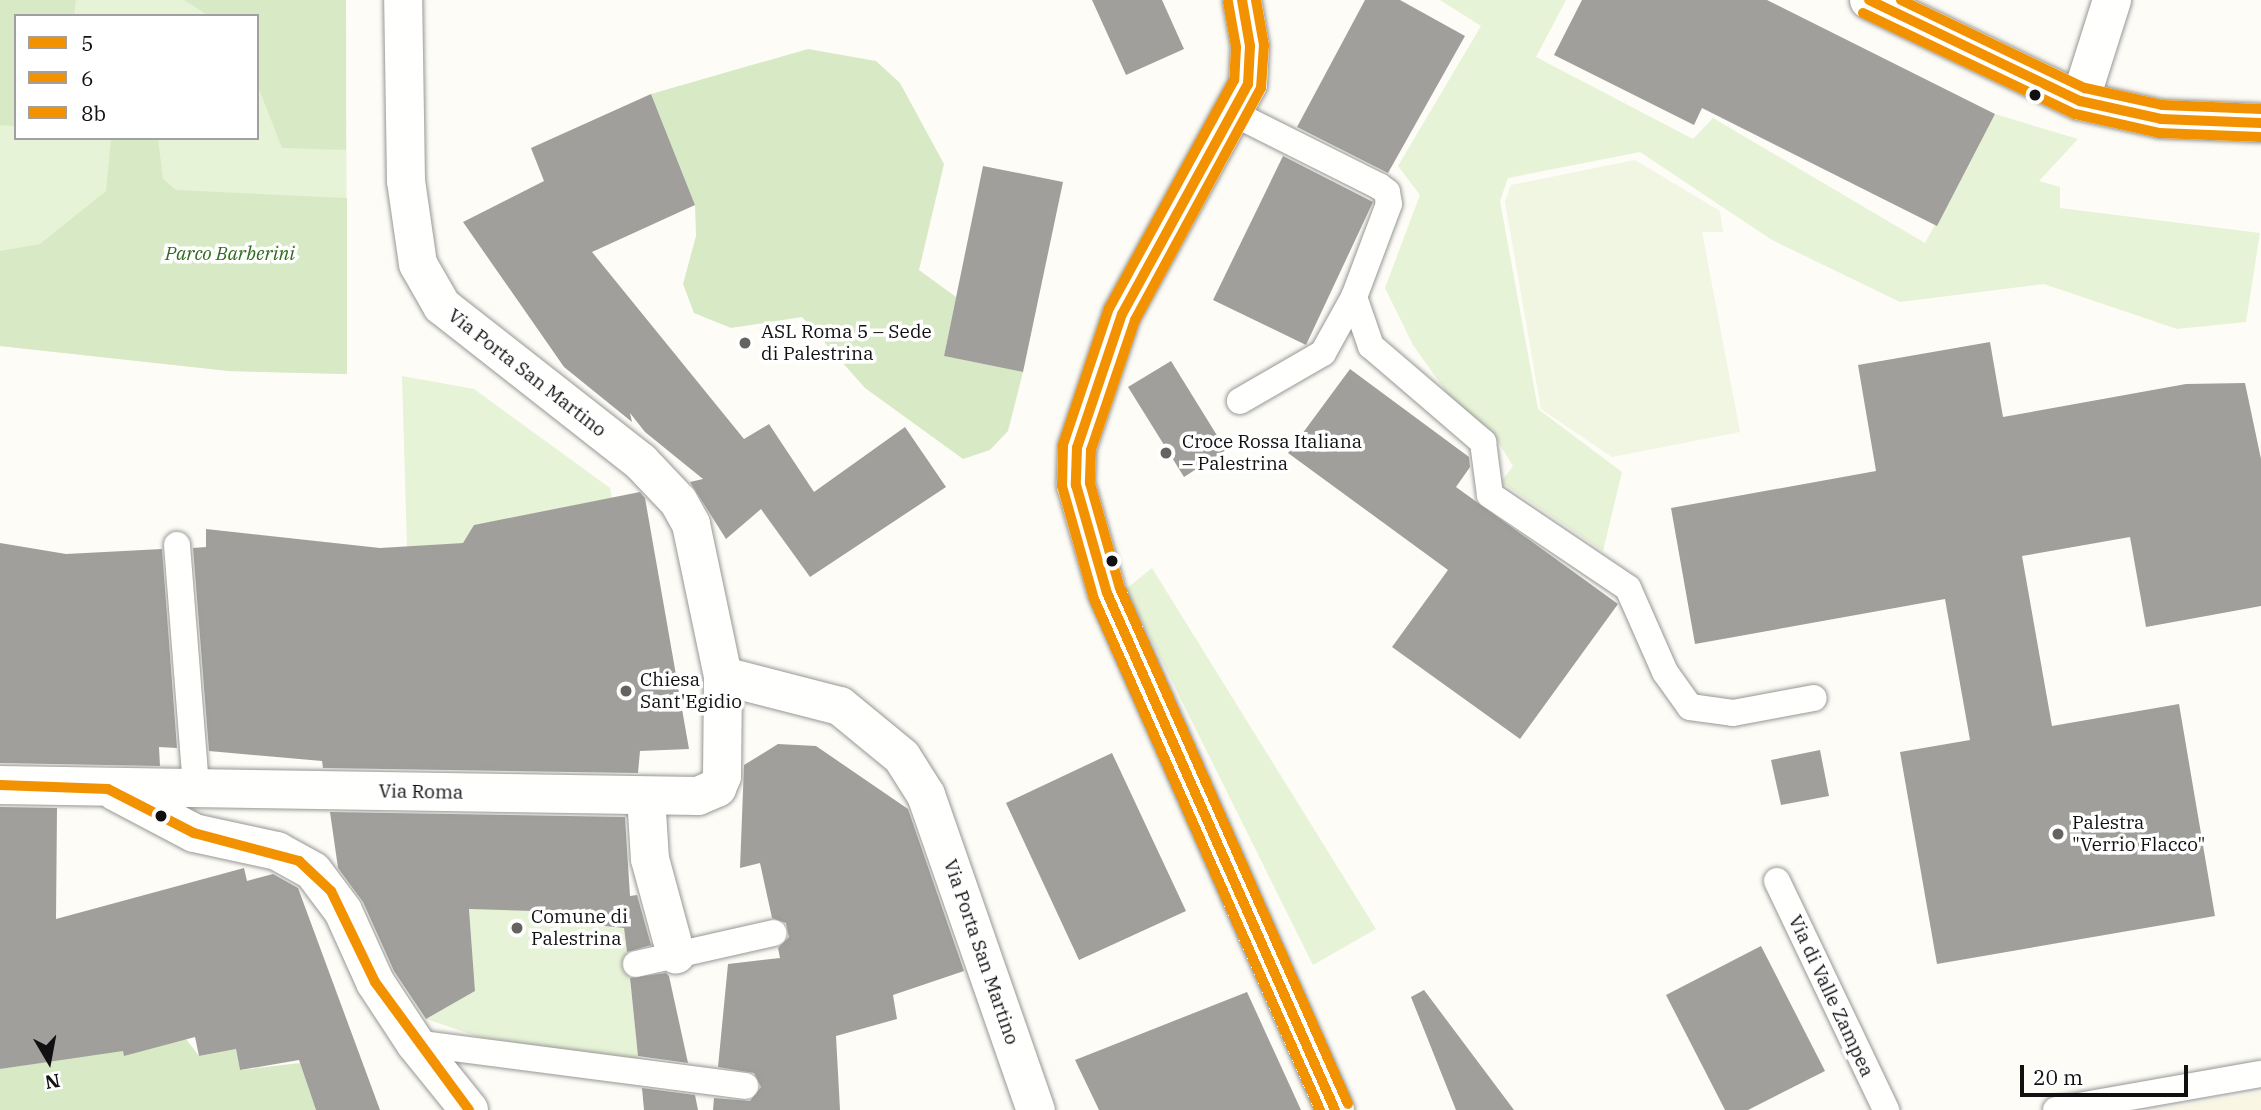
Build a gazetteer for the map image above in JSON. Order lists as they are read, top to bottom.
{
  "streets": {
    "street": ["Via Porta San Martino", "Via Roma"],
    "lane": ["Via di Valle Zampea"]
  },
  "crossings": [
    ["Via Porta San Martino", "Via Roma"]
  ],
  "parks": ["Parco Barberini"],
  "places": [
    "ASL Roma 5 – Sede di Palestrina",
    "Croce Rossa Italiana – Palestrina",
    "Chiesa Sant'Egidio",
    "Palestra \"Verrio Flacco\"",
    "Comune di Palestrina"
  ],
  "lines": ["transit line 5", "transit line 8b", "transit line 6"],
  "legend": ["5", "6", "8b"],
  "scale_bar": "20 m",
  "north": "bottom"
}
